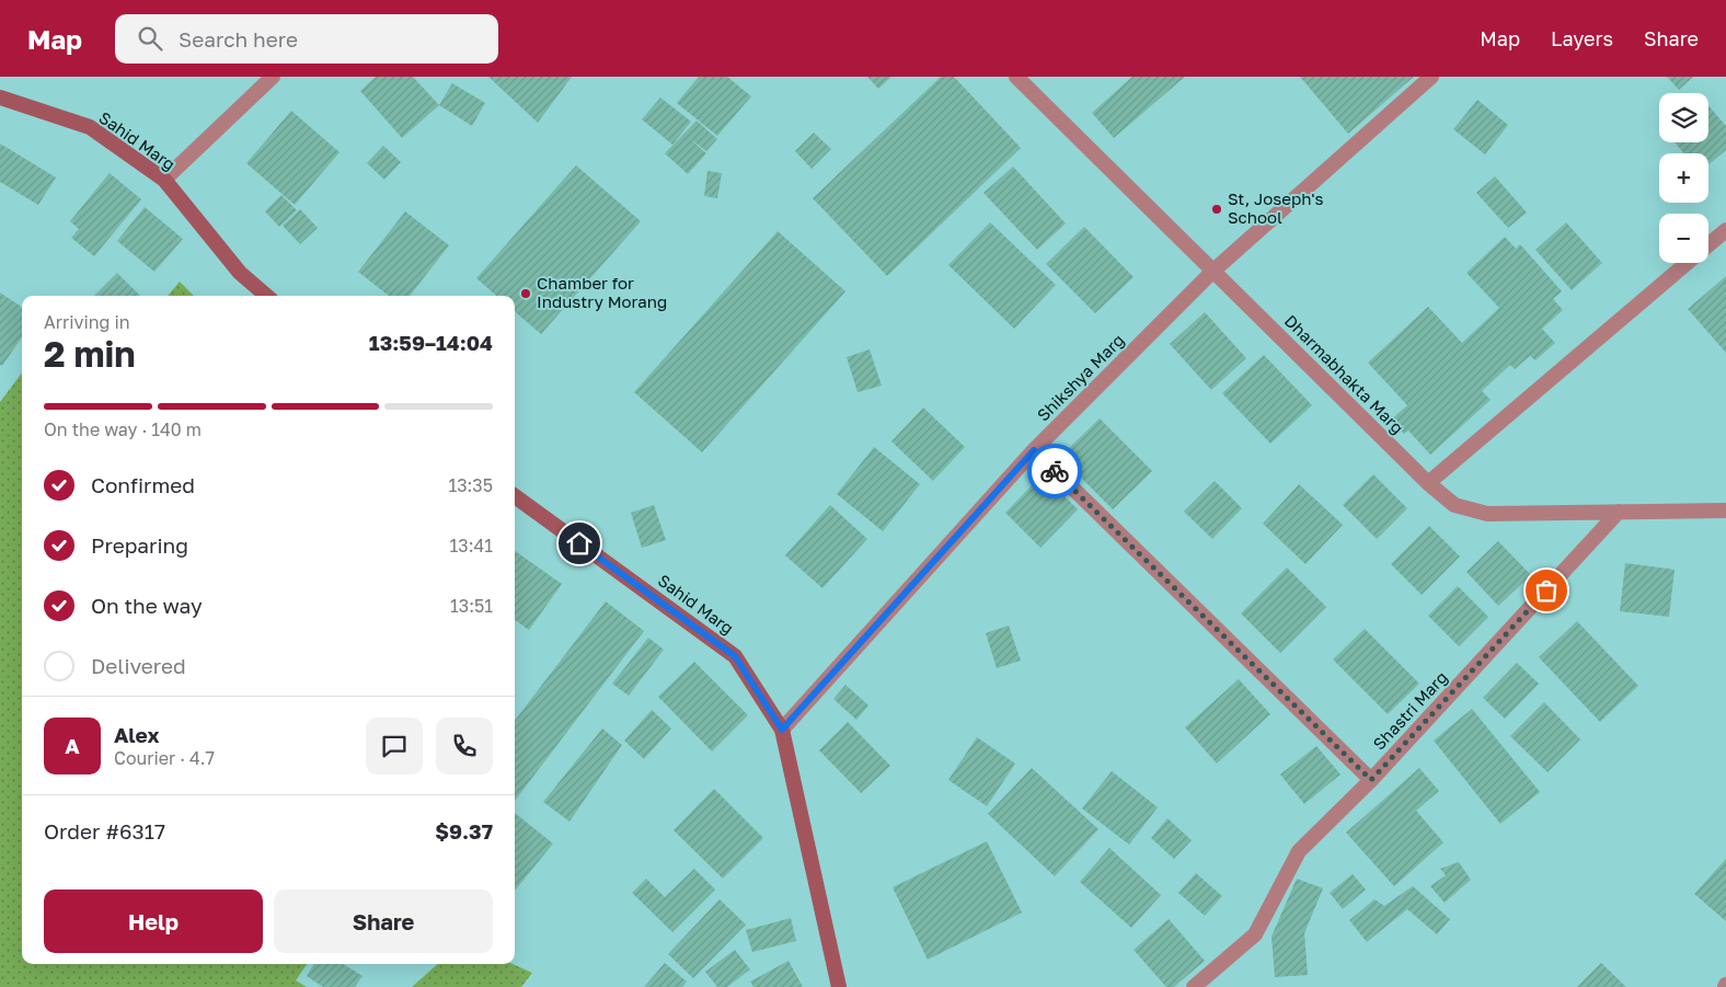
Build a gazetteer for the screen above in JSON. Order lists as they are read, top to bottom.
{
  "streets": {
    "main road": ["Sahid Marg"],
    "street": ["Dharmabhakta Marg", "Shikshya Marg", "Shastri Marg"]
  },
  "crossings": [
    ["Sahid Marg", "Shikshya Marg"],
    ["Dharmabhakta Marg", "Shikshya Marg"],
    ["Dharmabhakta Marg", "Shastri Marg"]
  ],
  "places": ["St, Joseph's School", "Chamber for Industry Morang"],
  "page": {
    "header": "Map",
    "search": "Search here",
    "nav": ["Map", "Layers", "Share"],
    "map_buttons": ["+", "−"],
    "heading": ["2 min", "Arriving in", "13:59–14:04"],
    "panel": [
      "Alex",
      "Courier · 4.7",
      "Order #6317",
      "$9.37"
    ],
    "bar": "On the way · 140 m",
    "list": [
      ["Confirmed", "13:35"],
      ["Preparing", "13:41"],
      ["On the way", "13:51"],
      "Delivered"
    ],
    "round": "A",
    "buttons": ["Help", "Share"]
  }
}
